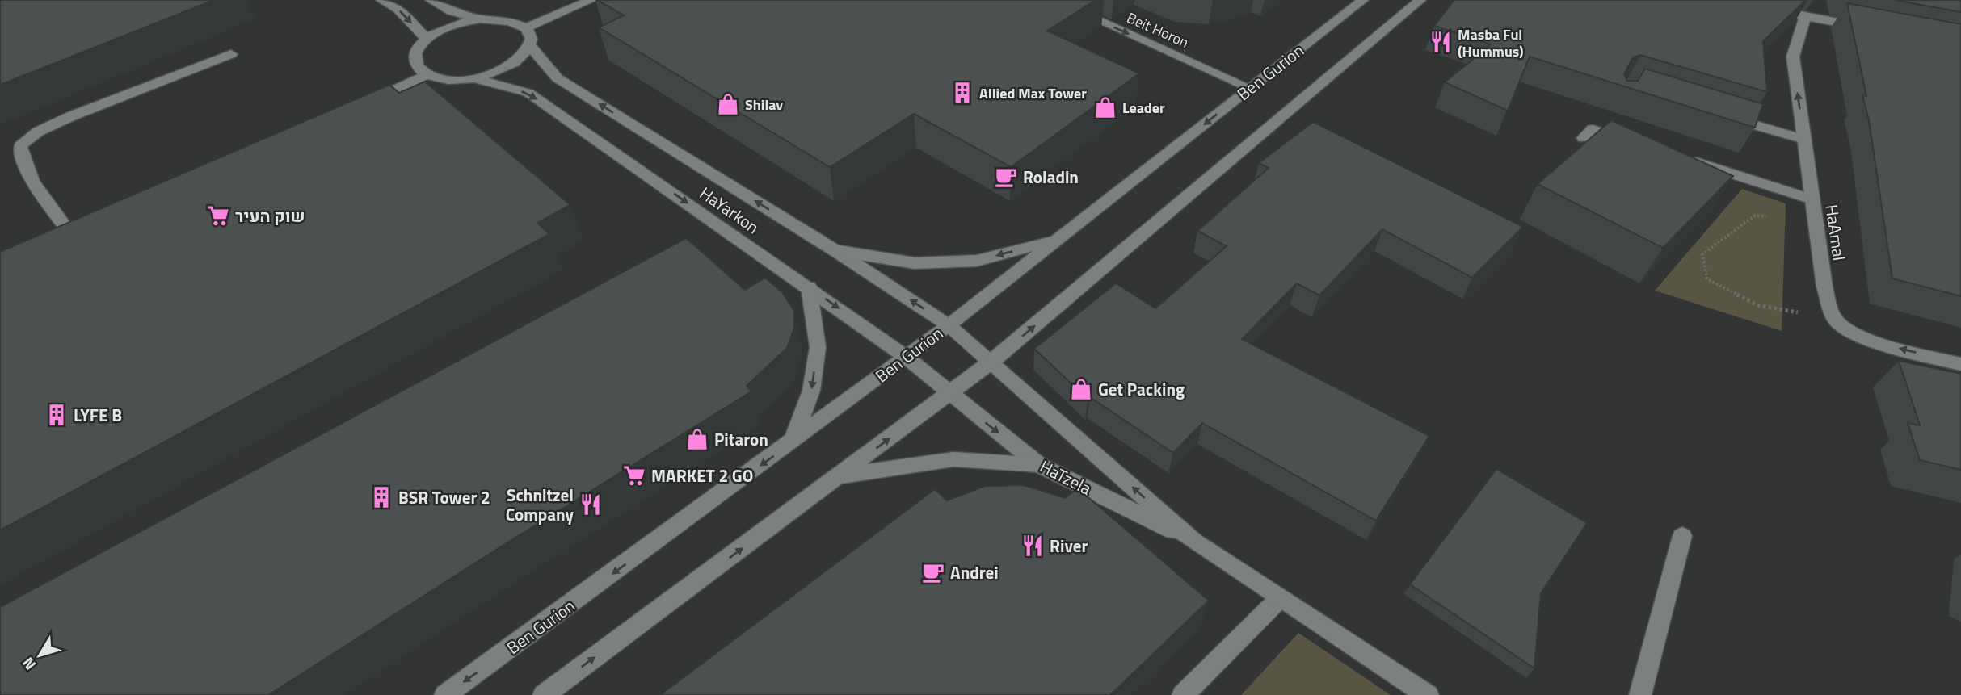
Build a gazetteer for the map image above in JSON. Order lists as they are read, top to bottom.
{
  "streets": {
    "street": [
      "Beit Horon",
      "Ben Gurion",
      "HaYarkon",
      "HaAmal",
      "HaTzela"
    ]
  },
  "crossings": [
    ["Beit Horon", "Ben Gurion"],
    ["Ben Gurion", "HaYarkon"],
    ["HaYarkon", "HaTzela"]
  ],
  "one_way": ["Beit Horon", "HaAmal"],
  "places": {
    "restaurant": ["Masba Ful (Hummus)", "Schnitzel Company", "River"],
    "building": ["Allied Max Tower", "LYFE B", "BSR Tower 2"],
    "shop": [
      "Shilav",
      "Leader",
      "Get Packing",
      "Pitaron"
    ],
    "cafe": ["Roladin", "Andrei"],
    "supermarket": ["שוק העיר", "MARKET 2 GO"]
  },
  "north": "bottom left"
}
